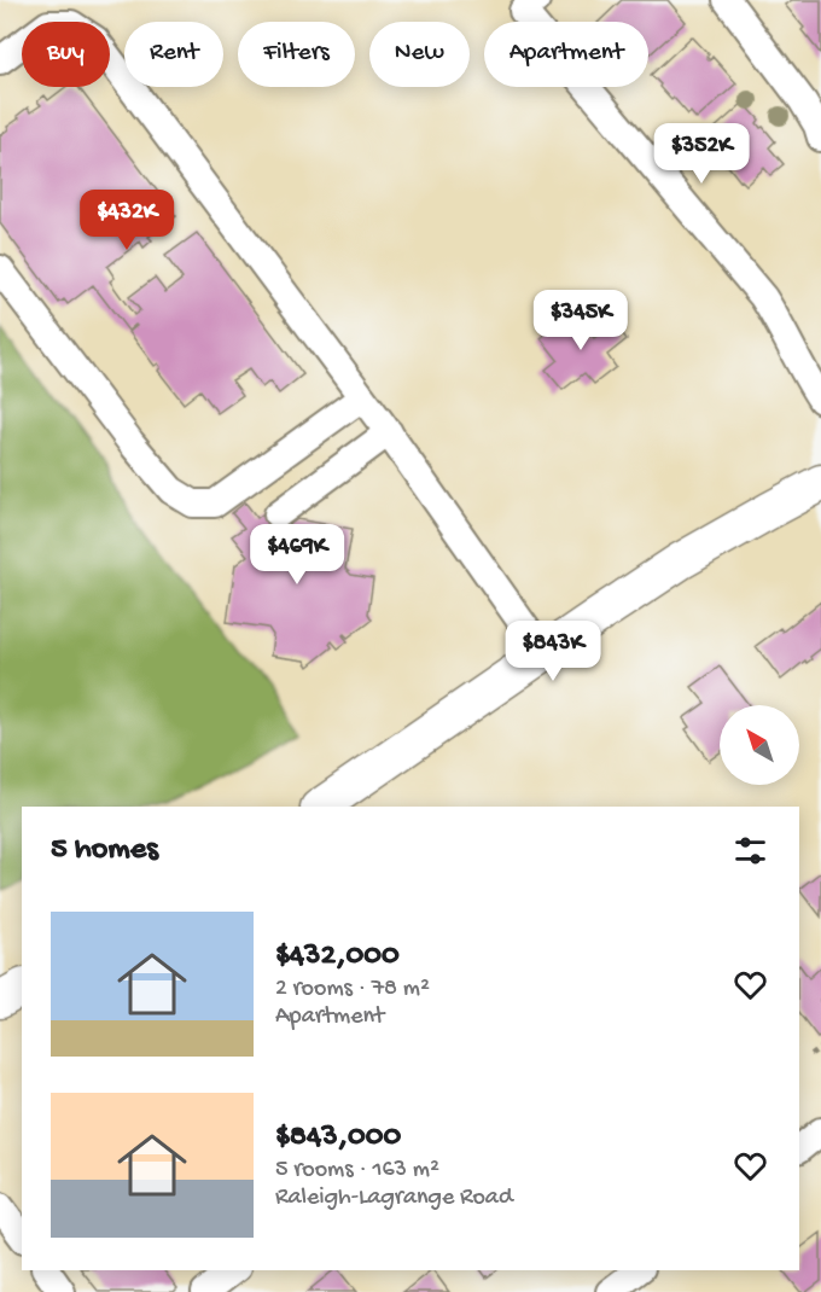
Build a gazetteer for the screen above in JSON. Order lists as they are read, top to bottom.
{
  "north": "top left",
  "page": {
    "chip": [
      "Buy",
      "Rent",
      "Filters",
      "New",
      "Apartment"
    ],
    "price": [
      "$352K",
      "$432K",
      "$345K",
      "$469K",
      "$843K"
    ],
    "heading": "5 homes",
    "list": [
      {
        "name": "$432,000",
        "note": "2 rooms · 78 m² · Apartment"
      },
      {
        "name": "$843,000",
        "note": "5 rooms · 163 m² · Raleigh-Lagrange Road"
      }
    ]
  }
}
